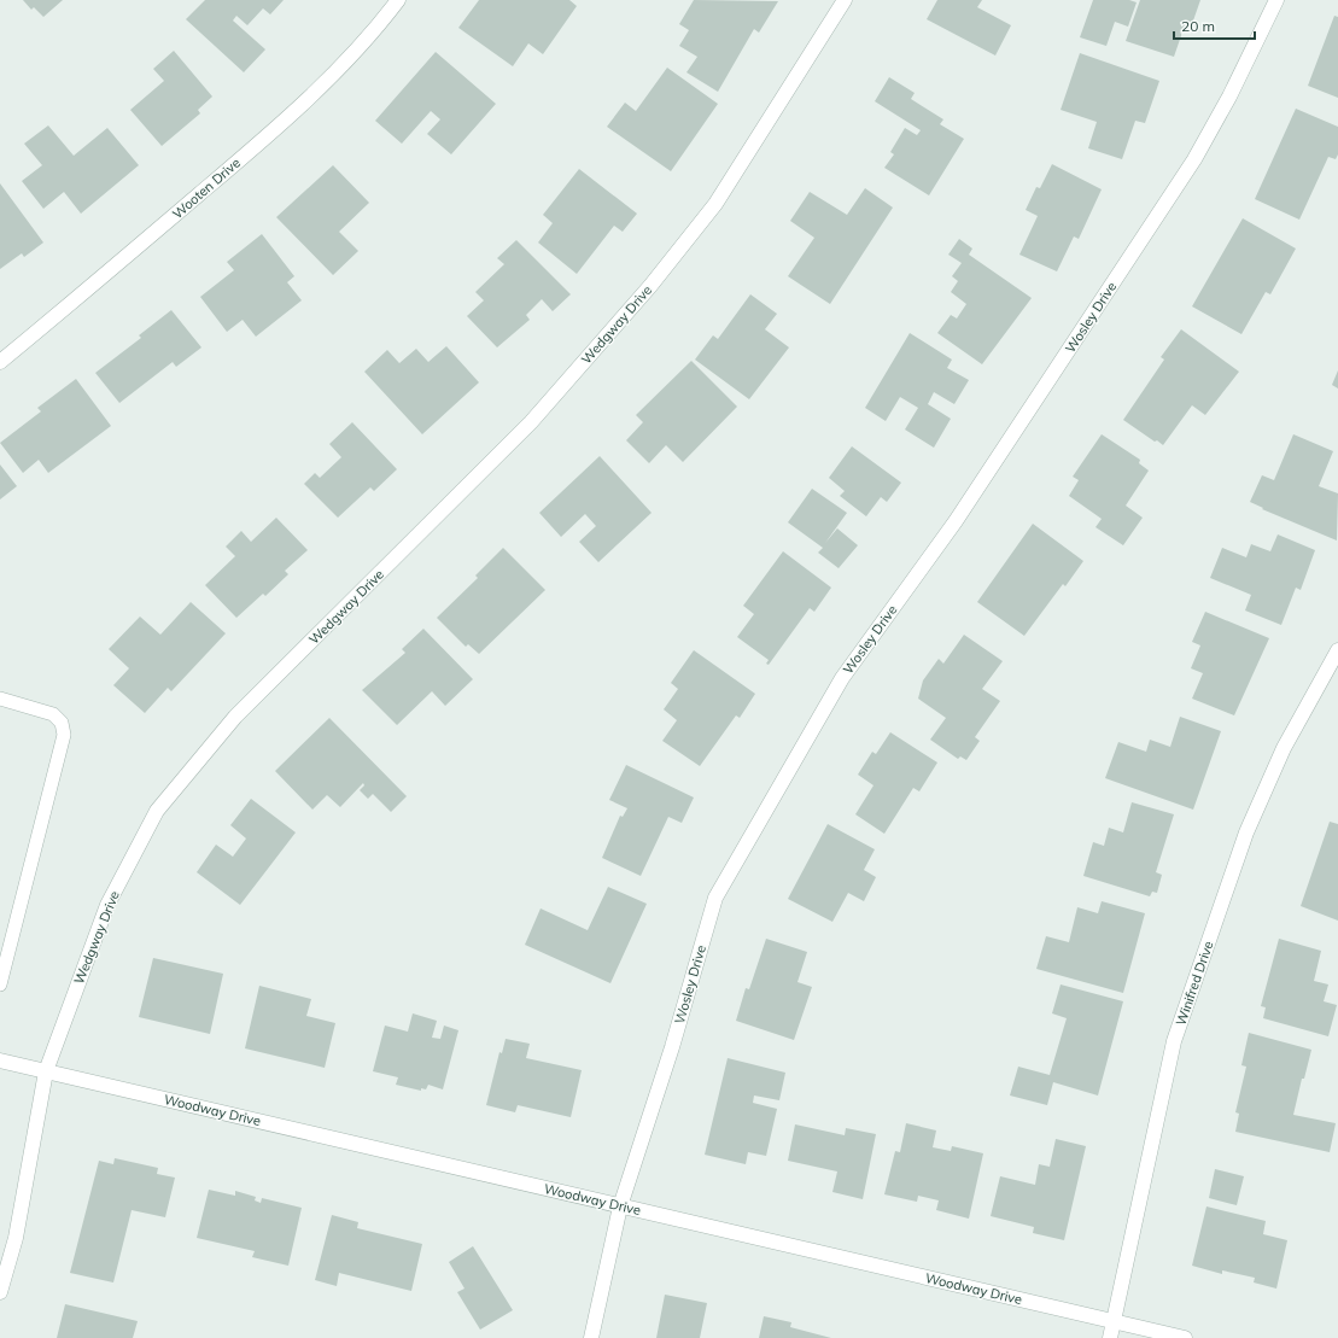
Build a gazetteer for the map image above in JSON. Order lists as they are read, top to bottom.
{
  "streets": {
    "street": [
      "Wooten Drive",
      "Wosley Drive",
      "Wedgway Drive",
      "Winifred Drive",
      "Woodway Drive"
    ]
  },
  "crossings": [
    ["Wosley Drive", "Woodway Drive"],
    ["Wedgway Drive", "Woodway Drive"],
    ["Winifred Drive", "Woodway Drive"]
  ],
  "scale_bar": "20 m"
}
